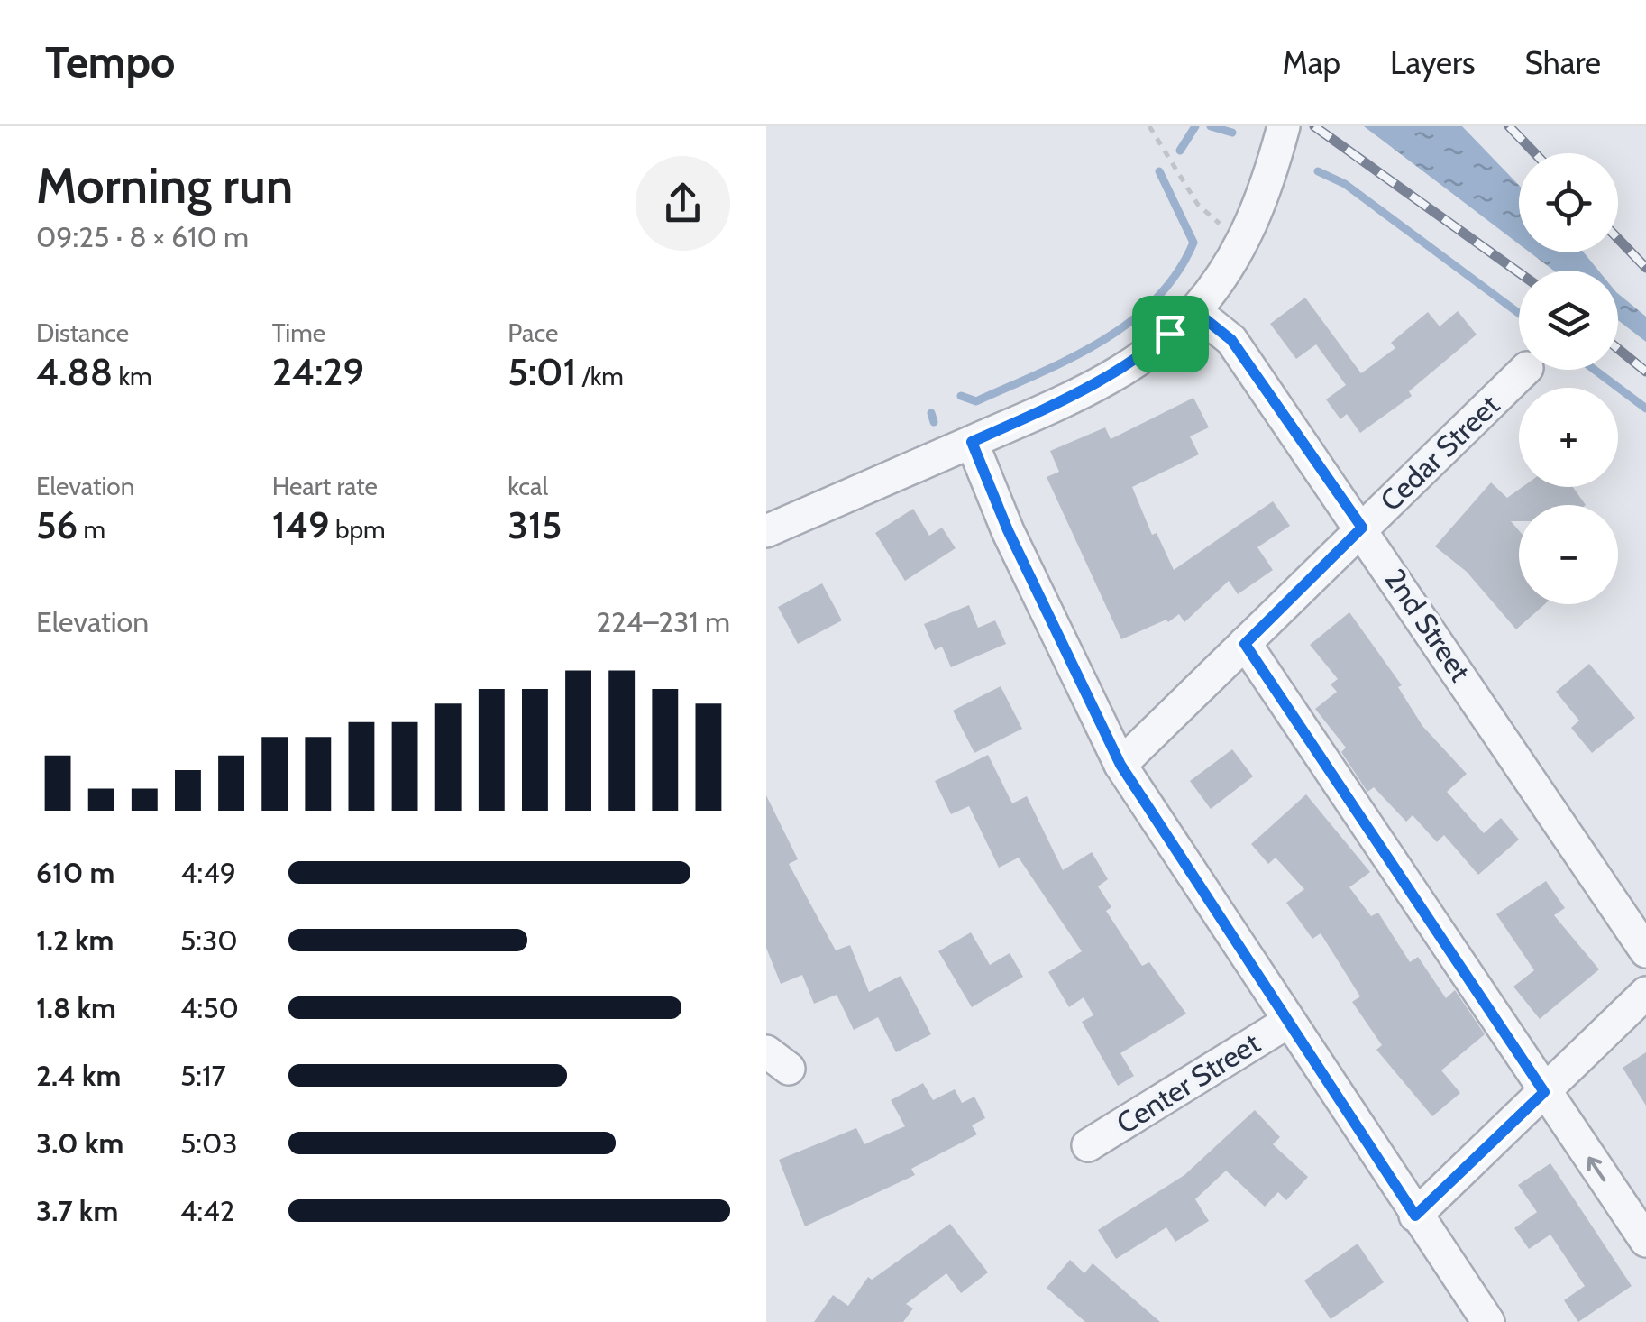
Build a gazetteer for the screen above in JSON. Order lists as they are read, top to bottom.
{
  "streets": {
    "street": ["Cedar Street", "2nd Street", "Center Street"]
  },
  "crossings": [
    ["Cedar Street", "2nd Street"]
  ],
  "page": {
    "header": "Tempo",
    "nav": ["Map", "Layers", "Share"],
    "heading": ["Morning run", "09:25 · 8 × 610 m"],
    "map_buttons": ["+", "−"],
    "stats": [
      ["Distance", "4.88 km"],
      ["Time", "24:29"],
      ["Pace", "5:01 /km"],
      ["Elevation", "56 m"],
      ["Heart rate", "149 bpm"],
      ["kcal", "315"]
    ],
    "chart": ["Elevation", "224–231 m"],
    "list": [
      {
        "name": "610 m",
        "note": "4:49"
      },
      {
        "name": "1.2 km",
        "note": "5:30"
      },
      {
        "name": "1.8 km",
        "note": "4:50"
      },
      {
        "name": "2.4 km",
        "note": "5:17"
      },
      {
        "name": "3.0 km",
        "note": "5:03"
      },
      {
        "name": "3.7 km",
        "note": "4:42"
      }
    ]
  }
}
